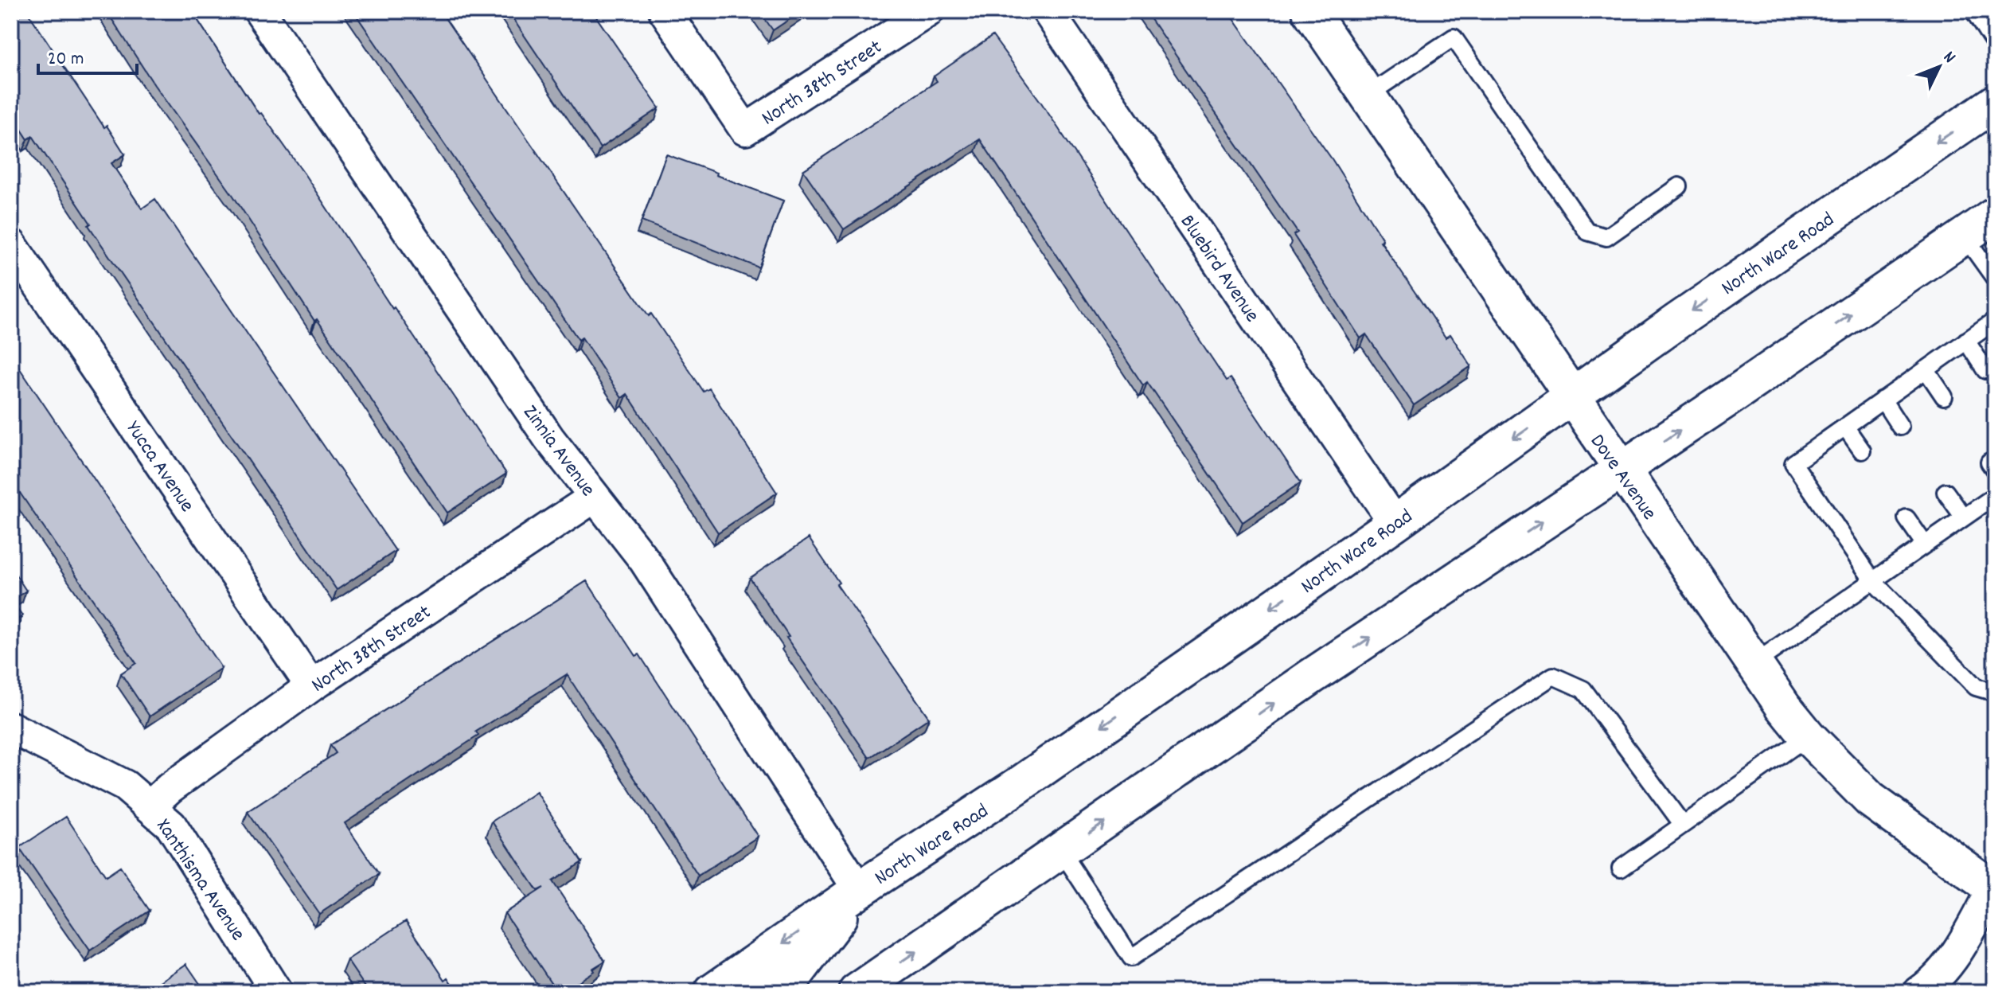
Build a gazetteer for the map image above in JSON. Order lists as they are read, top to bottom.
{
  "streets": {
    "main road": ["North Ware Road", "Dove Avenue"],
    "street": [
      "North 38th Street",
      "Bluebird Avenue",
      "Zinnia Avenue",
      "Yucca Avenue",
      "Xanthisma Avenue"
    ]
  },
  "crossings": [
    ["North 38th Street", "Zinnia Avenue"],
    ["North 38th Street", "Yucca Avenue"],
    ["North 38th Street", "Xanthisma Avenue"],
    ["North Ware Road", "Bluebird Avenue"],
    ["North Ware Road", "Zinnia Avenue"],
    ["North Ware Road", "Dove Avenue"]
  ],
  "scale_bar": "20 m",
  "north": "top right"
}
